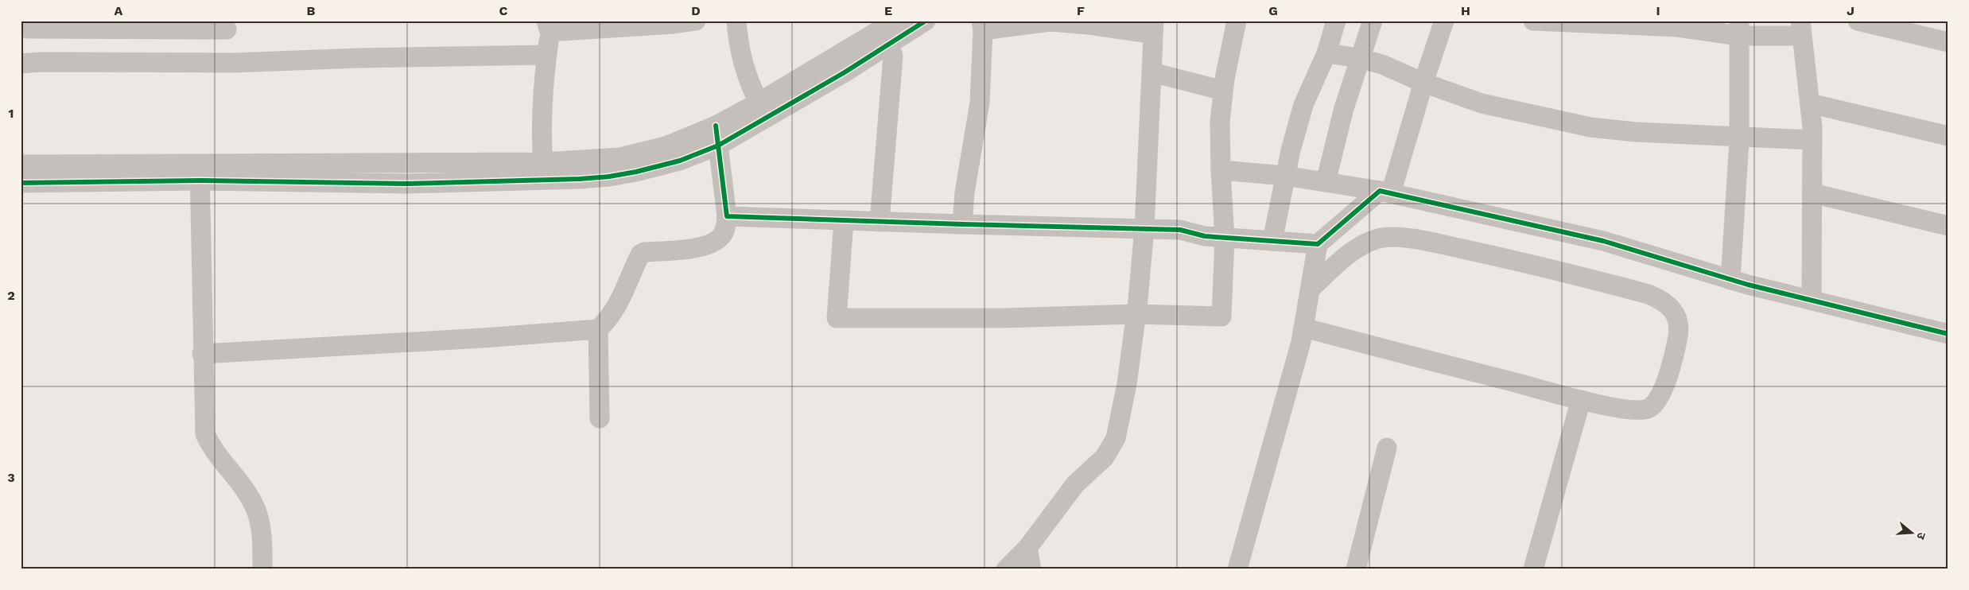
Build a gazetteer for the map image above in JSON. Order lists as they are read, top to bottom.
{
  "north": "right",
  "grid": {
    "columns": [
      "A",
      "B",
      "C",
      "D",
      "E",
      "F",
      "G",
      "H",
      "I",
      "J"
    ],
    "rows": ["1", "2", "3"]
  }
}
